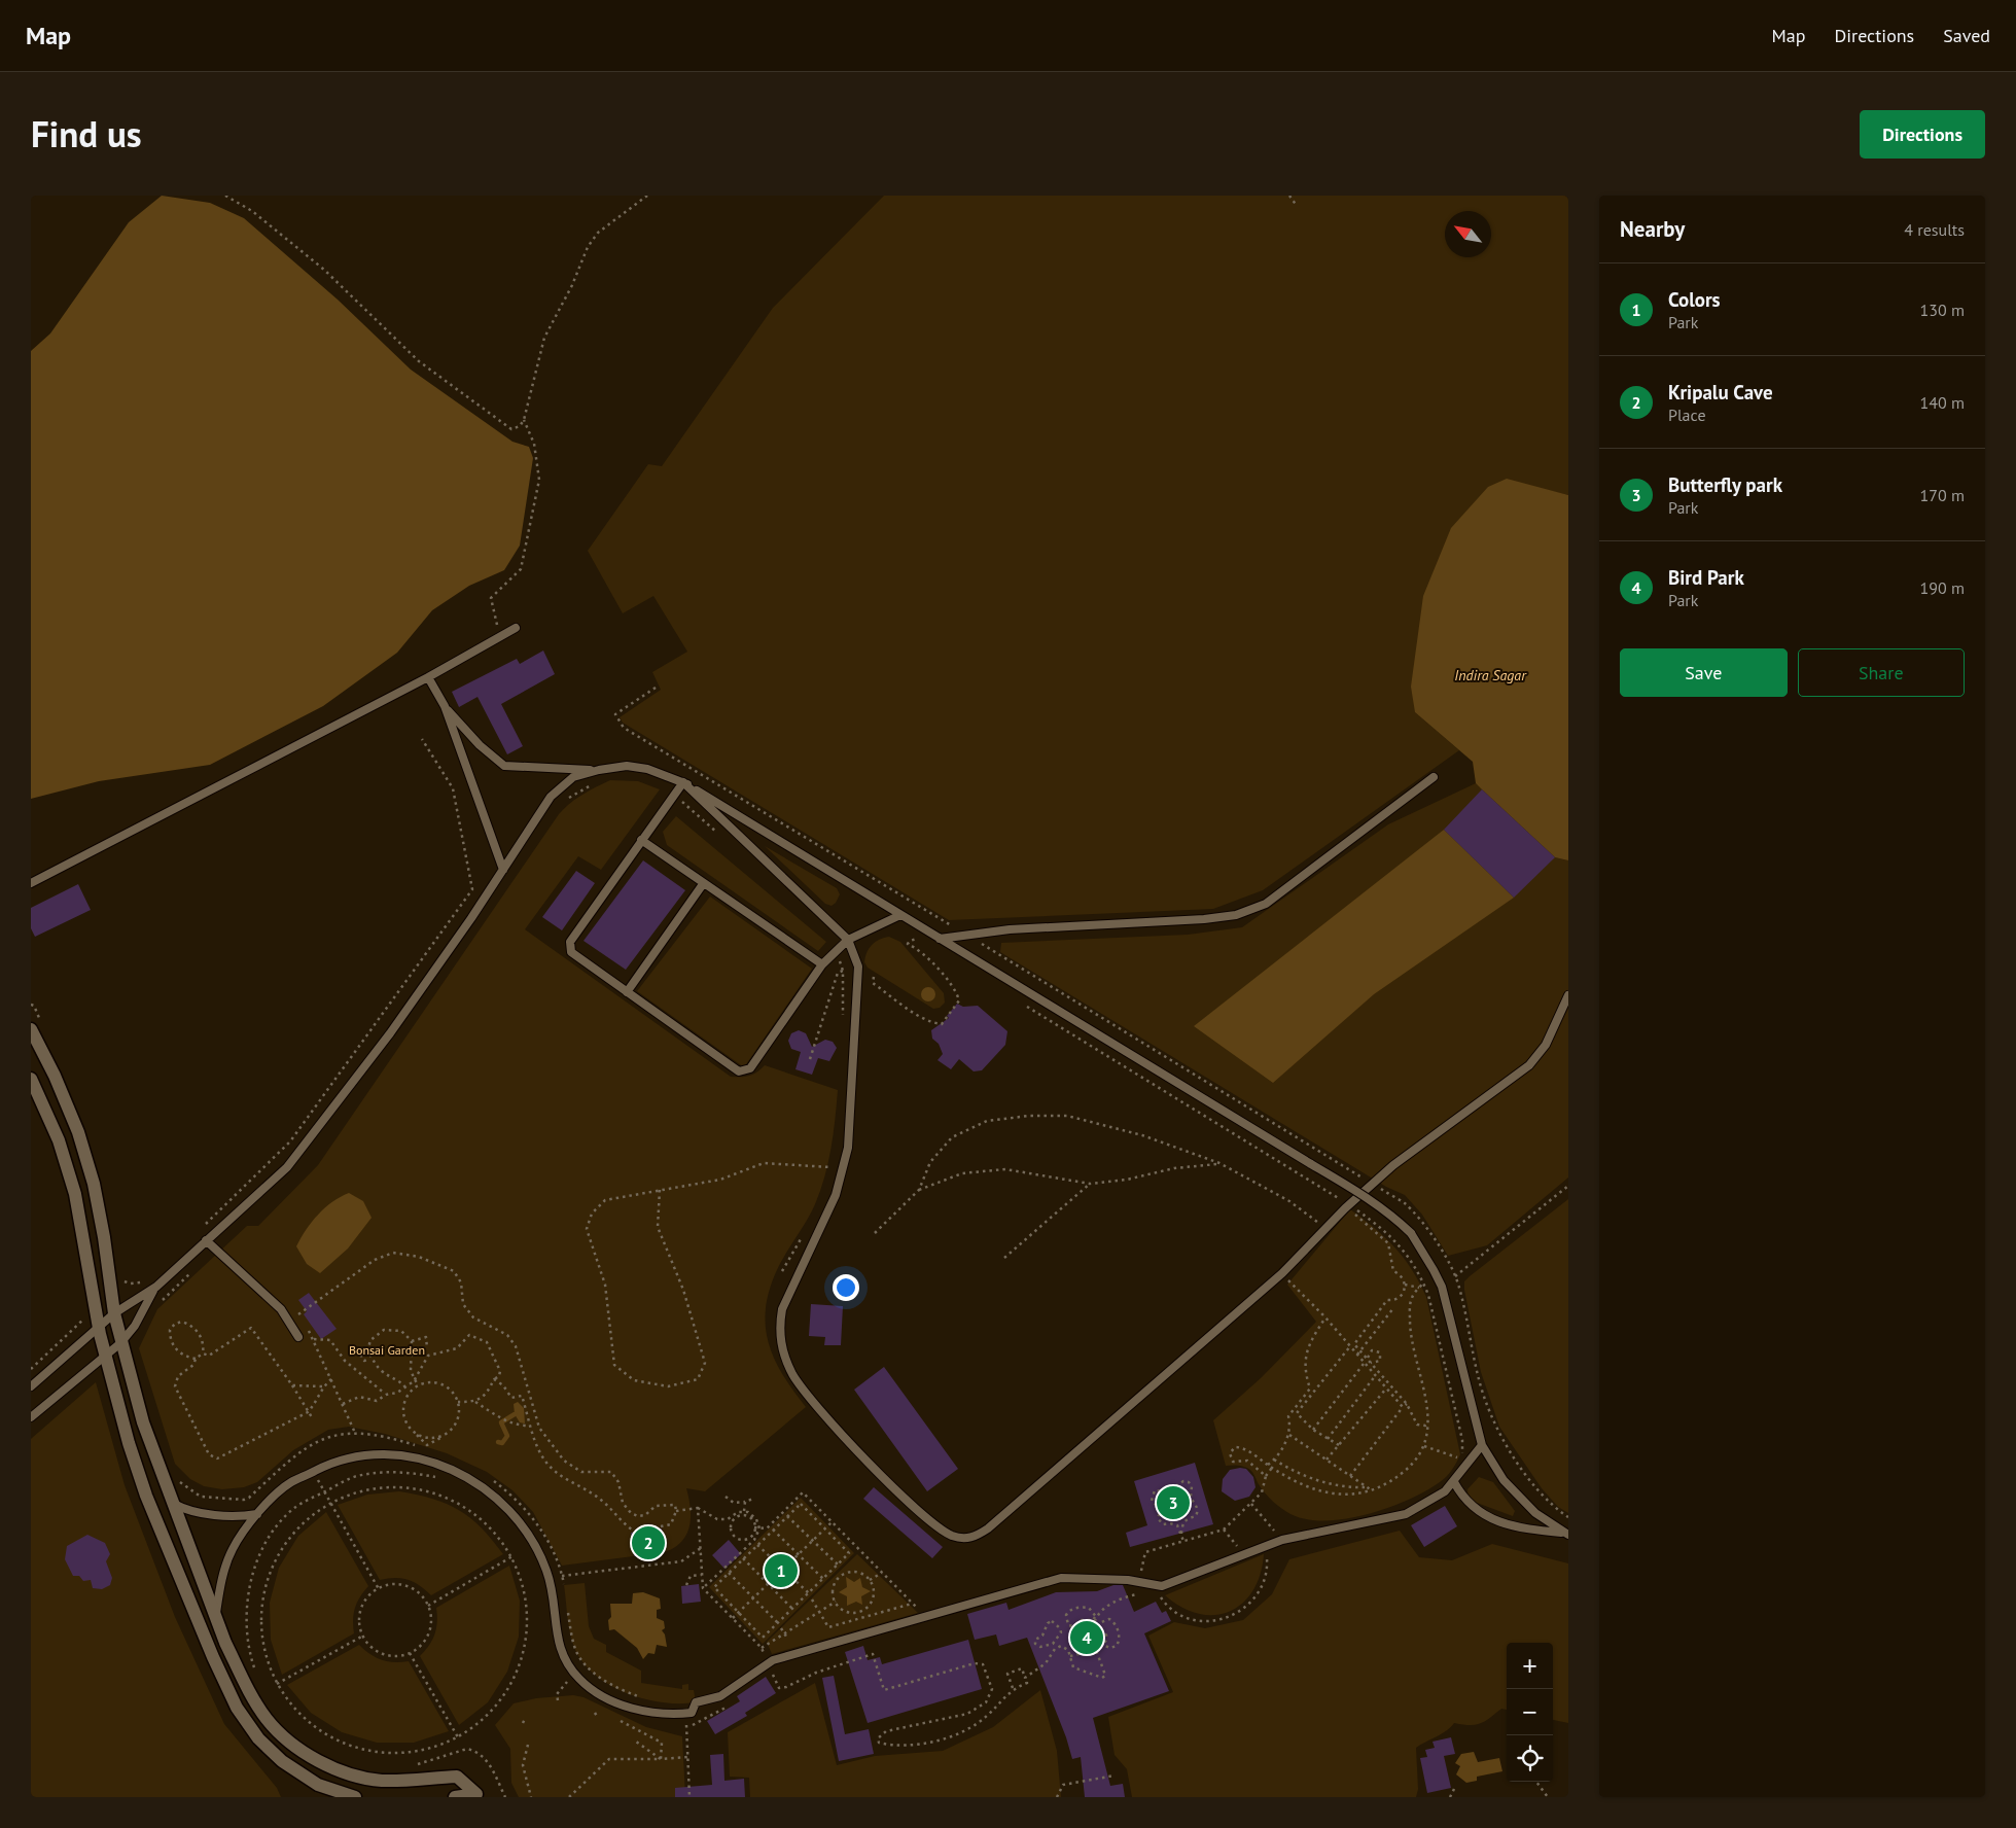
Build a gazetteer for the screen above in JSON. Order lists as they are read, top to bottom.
{
  "water": ["Indira Sagar"],
  "parks": ["Bonsai Garden"],
  "north": "top left",
  "page": {
    "header": "Map",
    "nav": ["Map", "Directions", "Saved"],
    "title": "Find us",
    "buttons": [
      "Directions",
      ["Save", "Share"]
    ],
    "heading": ["Nearby", "4 results"],
    "list": [
      {
        "mark": "1",
        "name": "Colors",
        "note": "Park",
        "value": "130 m"
      },
      {
        "mark": "2",
        "name": "Kripalu Cave",
        "note": "Place",
        "value": "140 m"
      },
      {
        "mark": "3",
        "name": "Butterfly park",
        "note": "Park",
        "value": "170 m"
      },
      {
        "mark": "4",
        "name": "Bird Park",
        "note": "Park",
        "value": "190 m"
      }
    ],
    "pins": [
      "3",
      "2",
      "1",
      "4"
    ],
    "map_buttons": ["+", "−"]
  }
}
